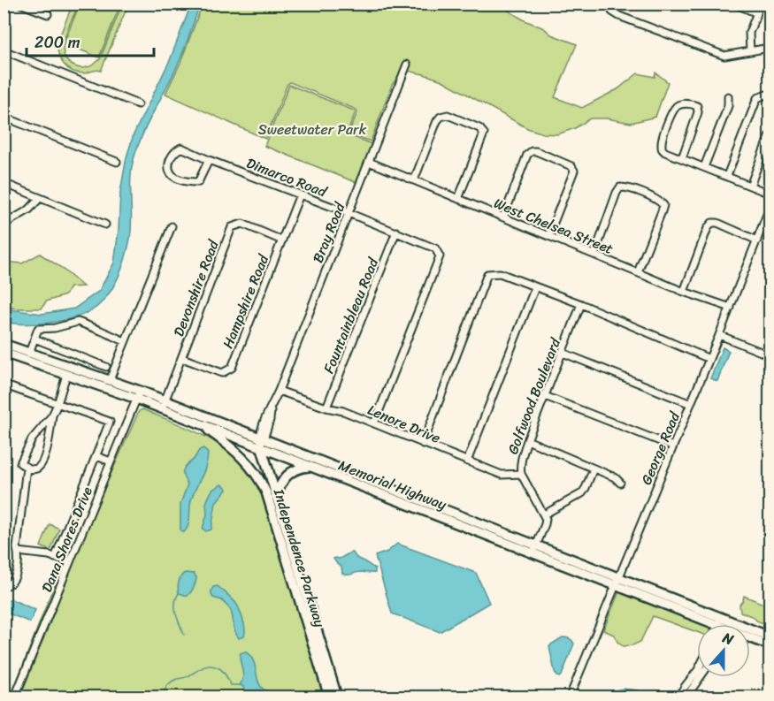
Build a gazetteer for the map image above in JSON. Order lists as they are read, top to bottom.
{
  "streets": {
    "main road": ["Memorial Highway", "Independence Parkway"],
    "street": [
      "Dimarco Road",
      "West Chelsea Street",
      "Bray Road",
      "Devonshire Road",
      "Hampshire Road",
      "Fountainbleau Road",
      "Golfwood Boulevard",
      "Lenore Drive",
      "George Road",
      "Dana Shores Drive"
    ]
  },
  "crossings": [
    ["Dimarco Road", "Bray Road"],
    ["Dimarco Road", "Hampshire Road"],
    ["Dimarco Road", "Fountainbleau Road"],
    ["Dimarco Road", "Lenore Drive"],
    ["West Chelsea Street", "Bray Road"],
    ["West Chelsea Street", "George Road"],
    ["Bray Road", "Lenore Drive"],
    ["Bray Road", "Memorial Highway"],
    ["Bray Road", "Independence Parkway"],
    ["Devonshire Road", "Hampshire Road"],
    ["Devonshire Road", "Memorial Highway"],
    ["Fountainbleau Road", "Lenore Drive"],
    ["Golfwood Boulevard", "Lenore Drive"],
    ["George Road", "Memorial Highway"],
    ["Memorial Highway", "Dana Shores Drive"],
    ["Memorial Highway", "Independence Parkway"]
  ],
  "parks": ["Sweetwater Park"],
  "scale_bar": "200 m",
  "north": "top"
}
